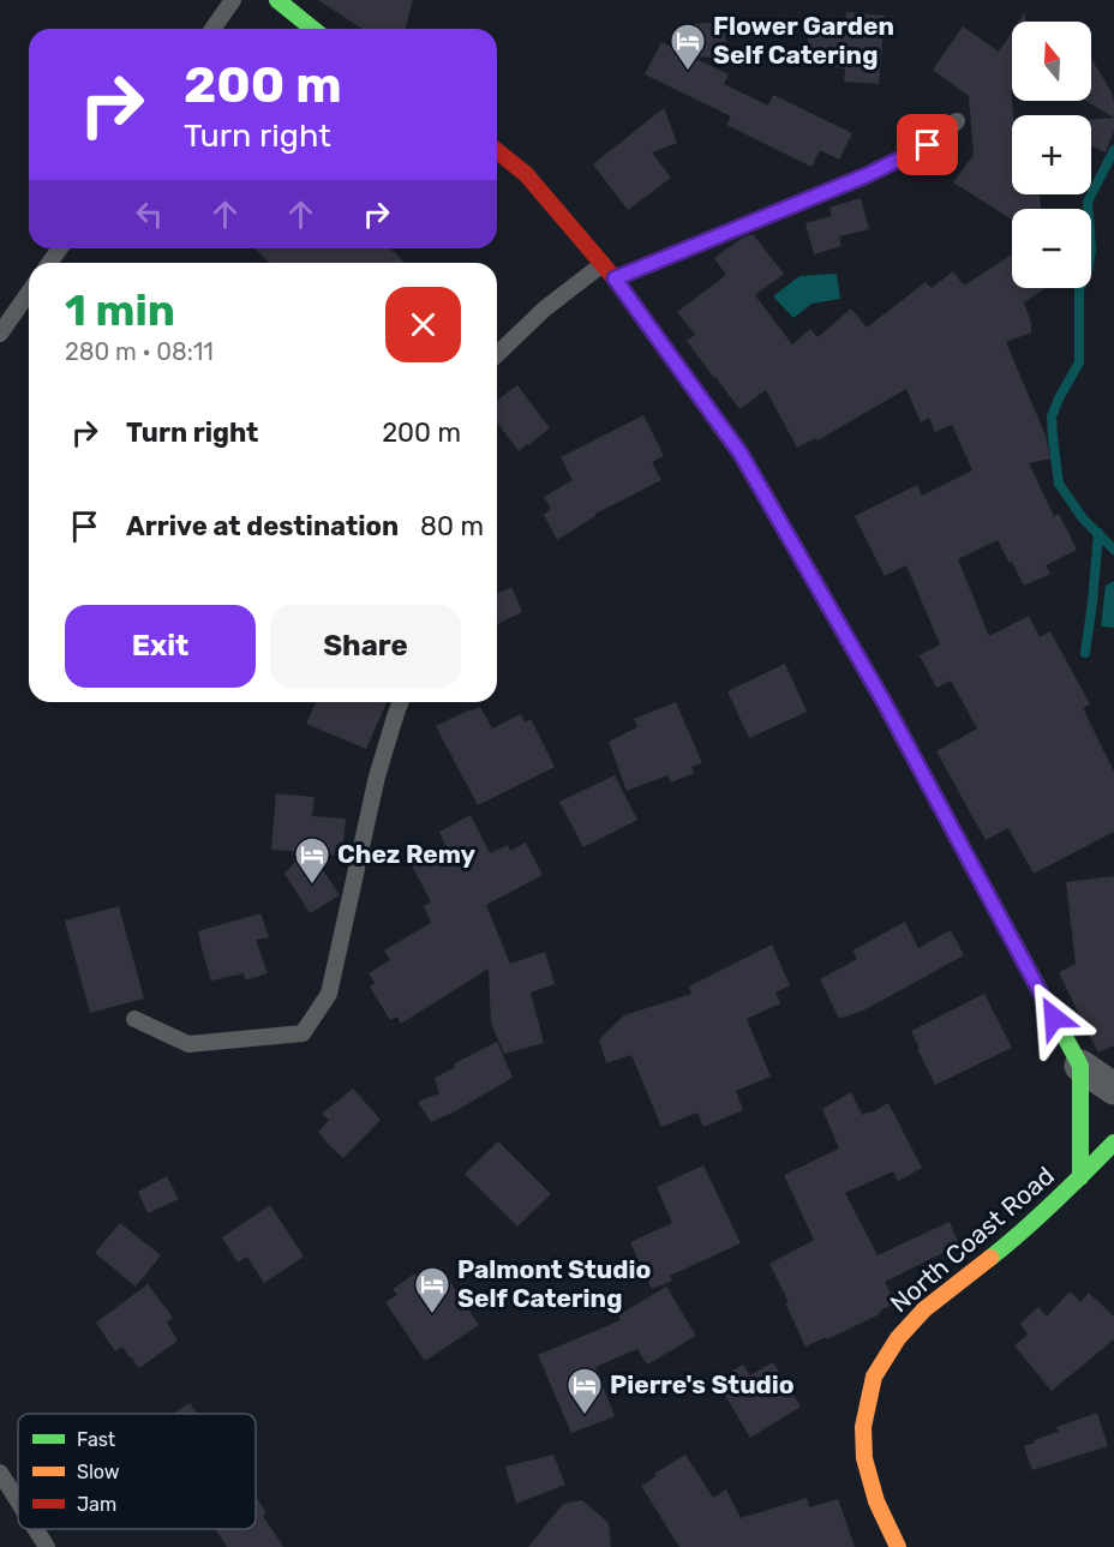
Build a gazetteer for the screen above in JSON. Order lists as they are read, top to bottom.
{
  "streets": {
    "street": ["North Coast Road"]
  },
  "places": {
    "hotel": [
      "Flower Garden Self Catering",
      "Chez Remy",
      "Palmont Studio Self Catering",
      "Pierre's Studio"
    ]
  },
  "legend": ["Fast", "Slow", "Jam"],
  "north": "top",
  "page": {
    "map_buttons": ["+", "−"],
    "turn": ["200 m", "Turn right"],
    "heading": ["1 min", "280 m · 08:11"],
    "list": [
      {
        "name": "Turn right",
        "value": "200 m"
      },
      {
        "name": "Arrive at destination",
        "value": "80 m"
      }
    ],
    "buttons": ["Exit", "Share"]
  }
}
